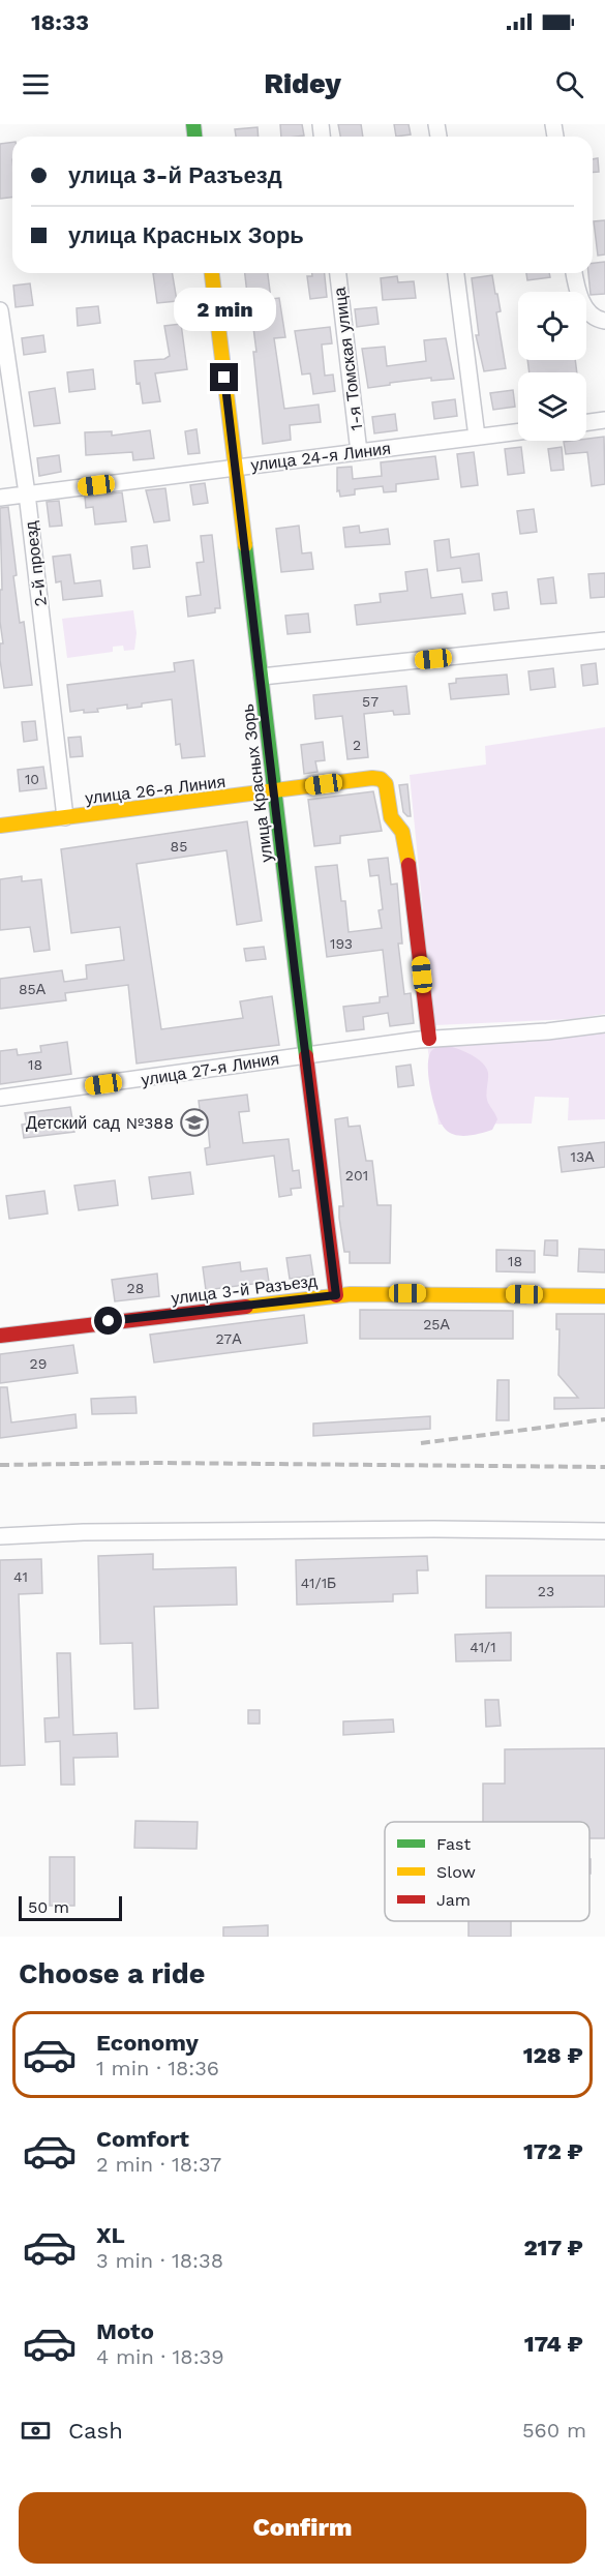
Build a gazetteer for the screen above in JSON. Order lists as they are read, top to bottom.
{
  "streets": {
    "street": [
      "1-я Томская улица",
      "улица 24-я Линия",
      "2-й проезд",
      "улица Красных Зорь",
      "улица 26-я Линия",
      "улица 27-я Линия",
      "улица 3-й Разъезд"
    ]
  },
  "crossings": [
    ["1-я Томская улица", "улица 24-я Линия"],
    ["улица 24-я Линия", "2-й проезд"],
    ["улица 24-я Линия", "улица Красных Зорь"],
    ["2-й проезд", "улица 26-я Линия"],
    ["улица Красных Зорь", "улица 26-я Линия"],
    ["улица Красных Зорь", "улица 27-я Линия"],
    ["улица Красных Зорь", "улица 3-й Разъезд"],
    ["улица 26-я Линия", "улица 27-я Линия"]
  ],
  "places": {
    "school or university": ["Детский сад №388"]
  },
  "house_numbers": [
    "57",
    "2",
    "10",
    "85",
    "193",
    "85А",
    "18",
    "13А",
    "201",
    "18",
    "28",
    "25А",
    "27А",
    "29",
    "41",
    "41/1Б",
    "23",
    "41/1"
  ],
  "legend": ["Fast", "Slow", "Jam"],
  "scale_bar": "50 m",
  "page": {
    "status": "18:33",
    "header": "Ridey",
    "banner": ["улица 3-й Разъезд", "улица Красных Зорь"],
    "bubble": "2 min",
    "scale": "50 m",
    "heading": "Choose a ride",
    "list": [
      {
        "name": "Economy",
        "note": "1 min · 18:36",
        "value": "128 ₽"
      },
      {
        "name": "Comfort",
        "note": "2 min · 18:37",
        "value": "172 ₽"
      },
      {
        "name": "XL",
        "note": "3 min · 18:38",
        "value": "217 ₽"
      },
      {
        "name": "Moto",
        "note": "4 min · 18:39",
        "value": "174 ₽"
      }
    ],
    "pay": ["Cash", "560 m"],
    "buttons": "Confirm"
  }
}
